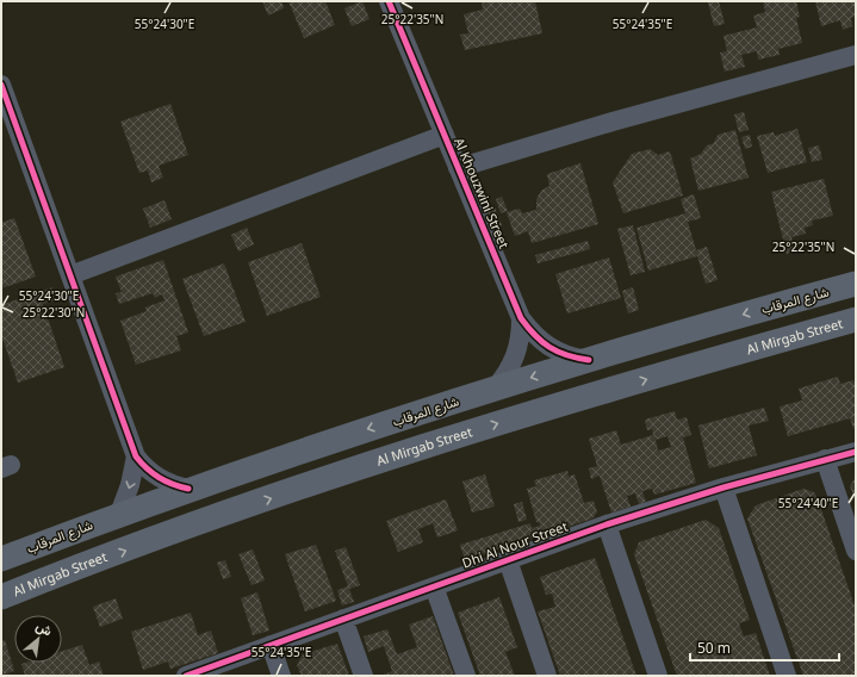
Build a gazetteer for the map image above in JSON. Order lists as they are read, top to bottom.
{
  "streets": {
    "main road": ["شارع المرقاب", "Al Mirgab Street"],
    "street": ["Al Khouzwini Street", "Dhi Al Nour Street"]
  },
  "crossings": [
    ["Al Khouzwini Street", "شارع المرقاب"]
  ],
  "one_way": ["شارع المرقاب", "Al Mirgab Street"],
  "scale_bar": "50 m",
  "north": "top right",
  "coordinates": [
    "25°22'35\"N",
    "55°24'30\"E",
    "55°24'35\"E",
    "25°22'30\"N",
    "55°24'40\"E"
  ]
}
